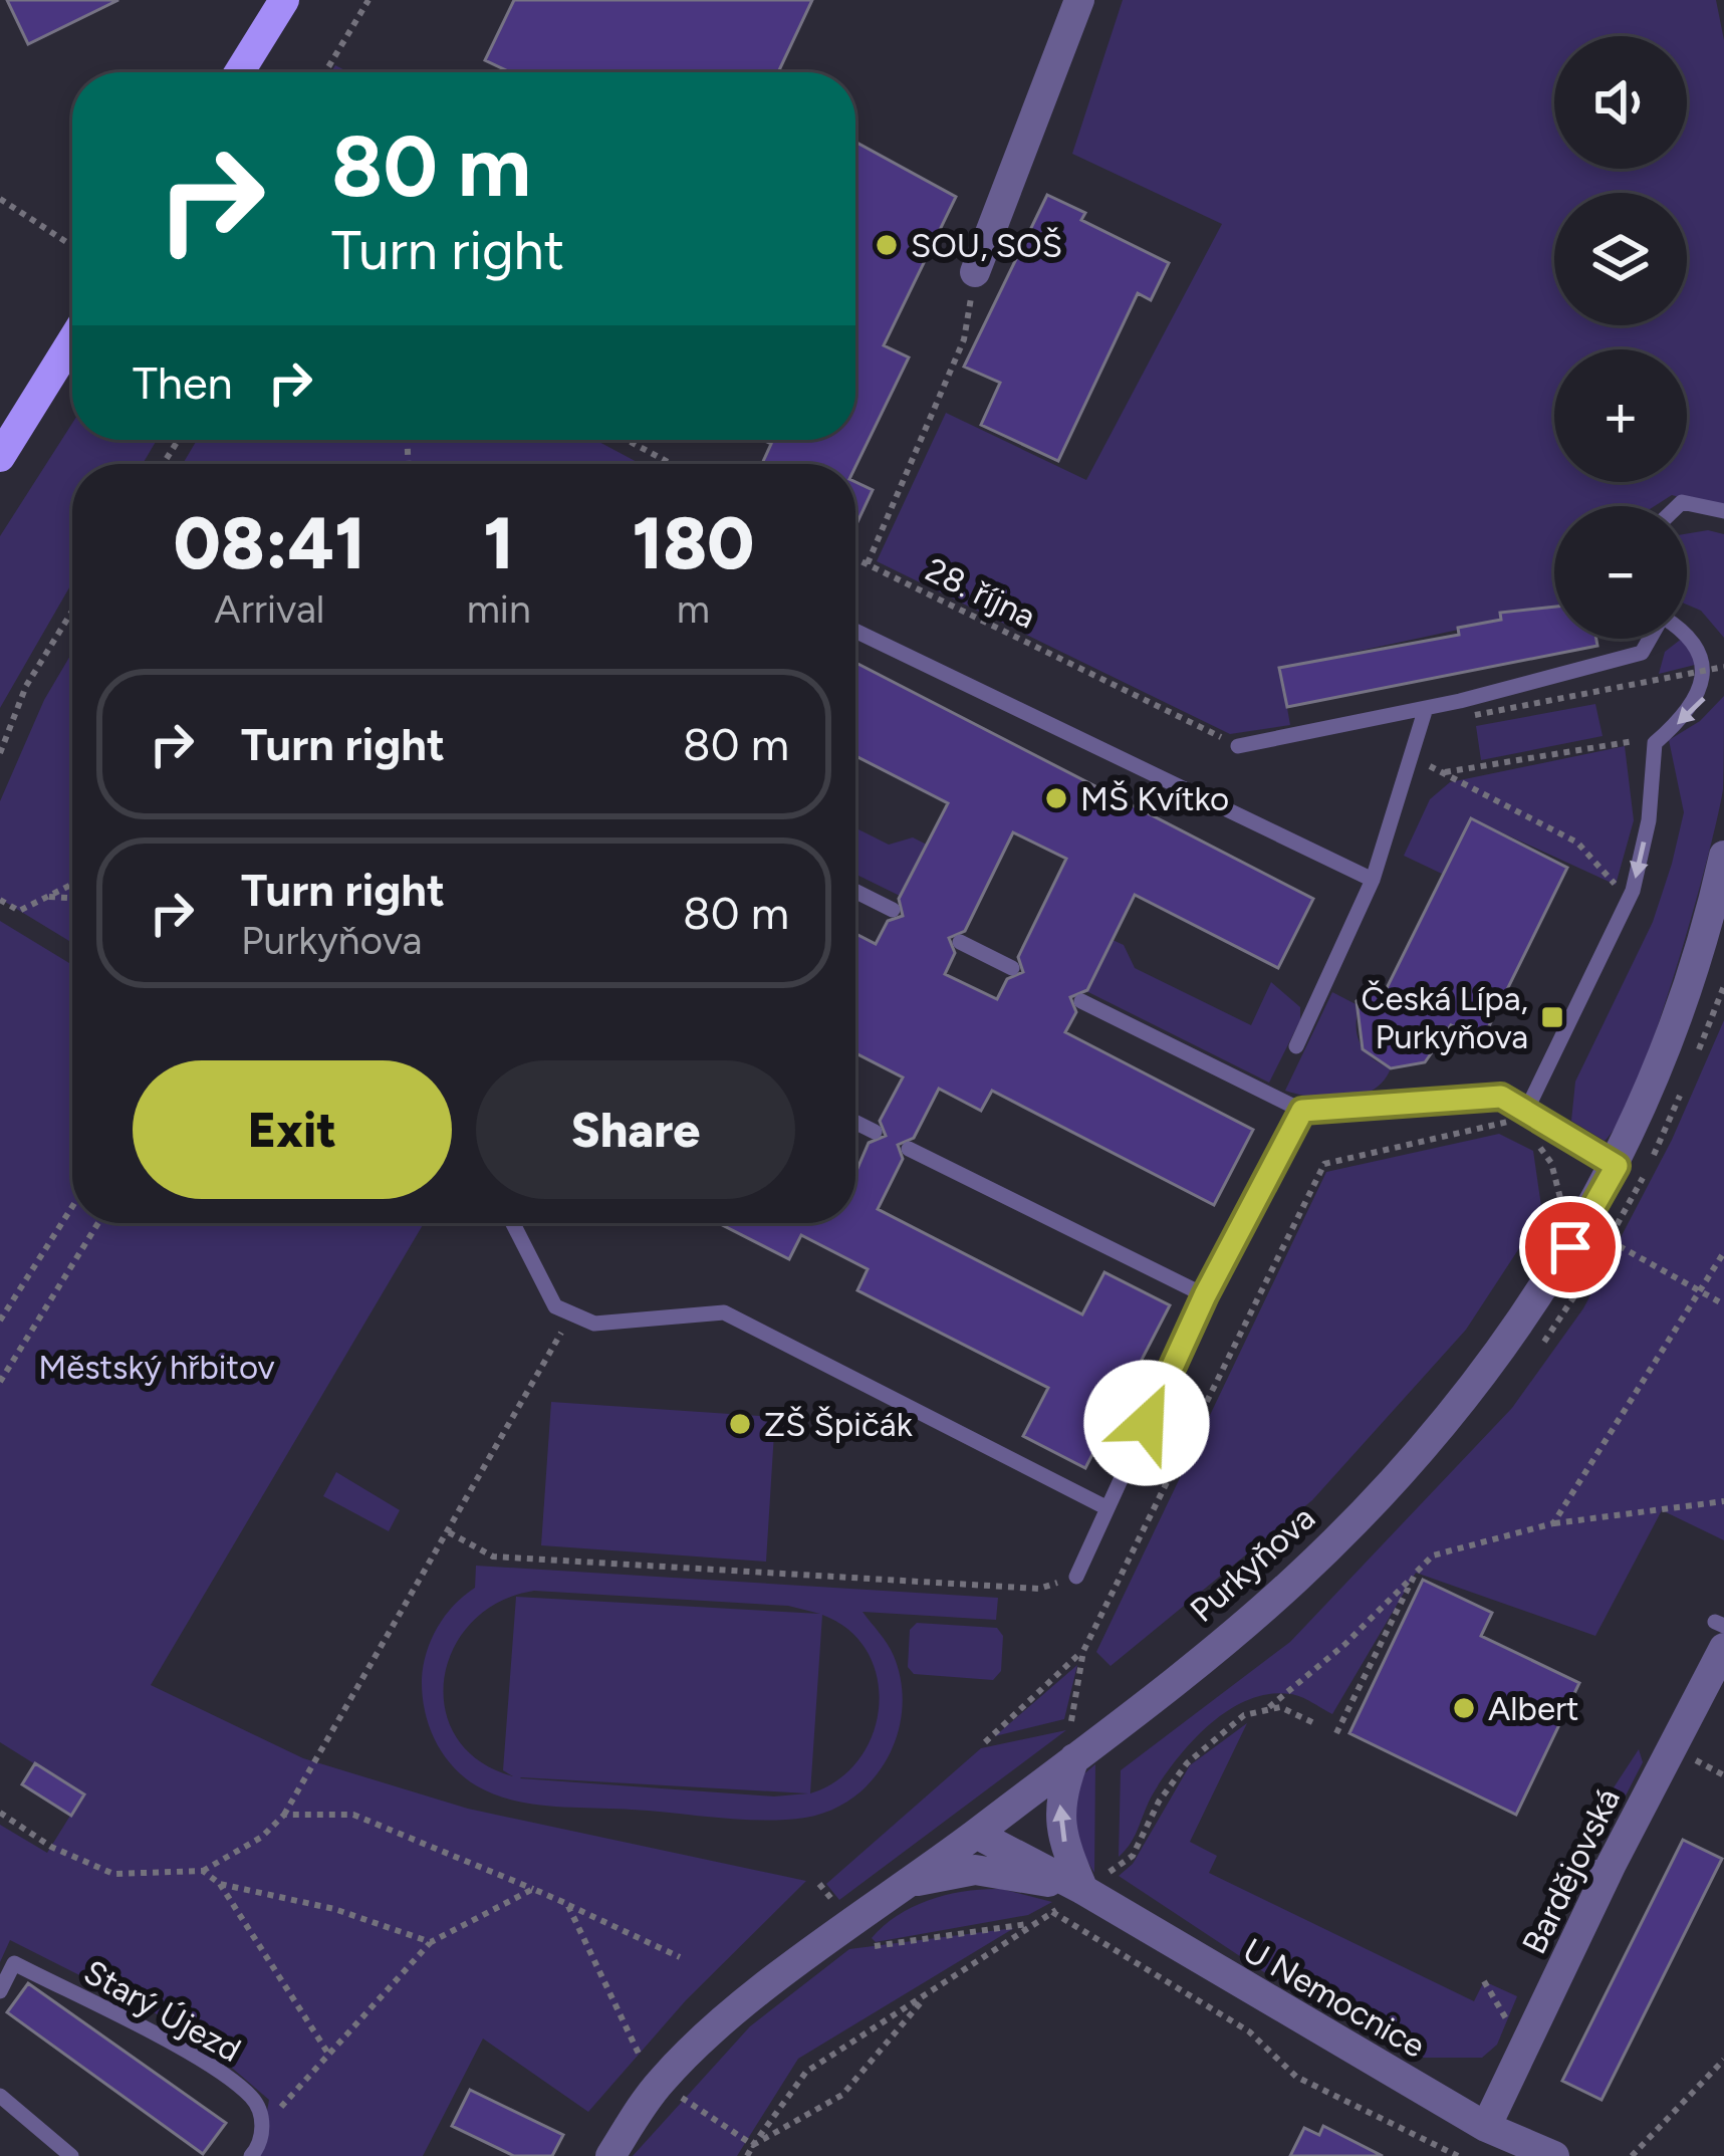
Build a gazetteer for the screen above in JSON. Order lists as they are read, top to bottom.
{
  "streets": {
    "street": ["Purkyňova", "Bardějovská", "U Nemocnice"],
    "lane": ["Starý Újezd"],
    "path": ["28. října"]
  },
  "crossings": [
    ["Purkyňova", "U Nemocnice"],
    ["Bardějovská", "U Nemocnice"]
  ],
  "parks": ["Městský hřbitov"],
  "places": {
    "other": [
      "SOU, SOŠ",
      "MŠ Kvítko",
      "ZŠ Špičák",
      "Albert"
    ],
    "transit": ["Česká Lípa, Purkyňova"]
  },
  "page": {
    "map_buttons": ["+", "−"],
    "turn": ["80 m", "Turn right"],
    "then": "Then",
    "eta": [
      "08:41",
      "Arrival",
      "1",
      "min",
      "180",
      "m"
    ],
    "list": [
      {
        "name": "Turn right",
        "value": "80 m"
      },
      {
        "name": "Turn right",
        "note": "Purkyňova",
        "value": "80 m"
      }
    ],
    "buttons": ["Exit", "Share"]
  }
}
